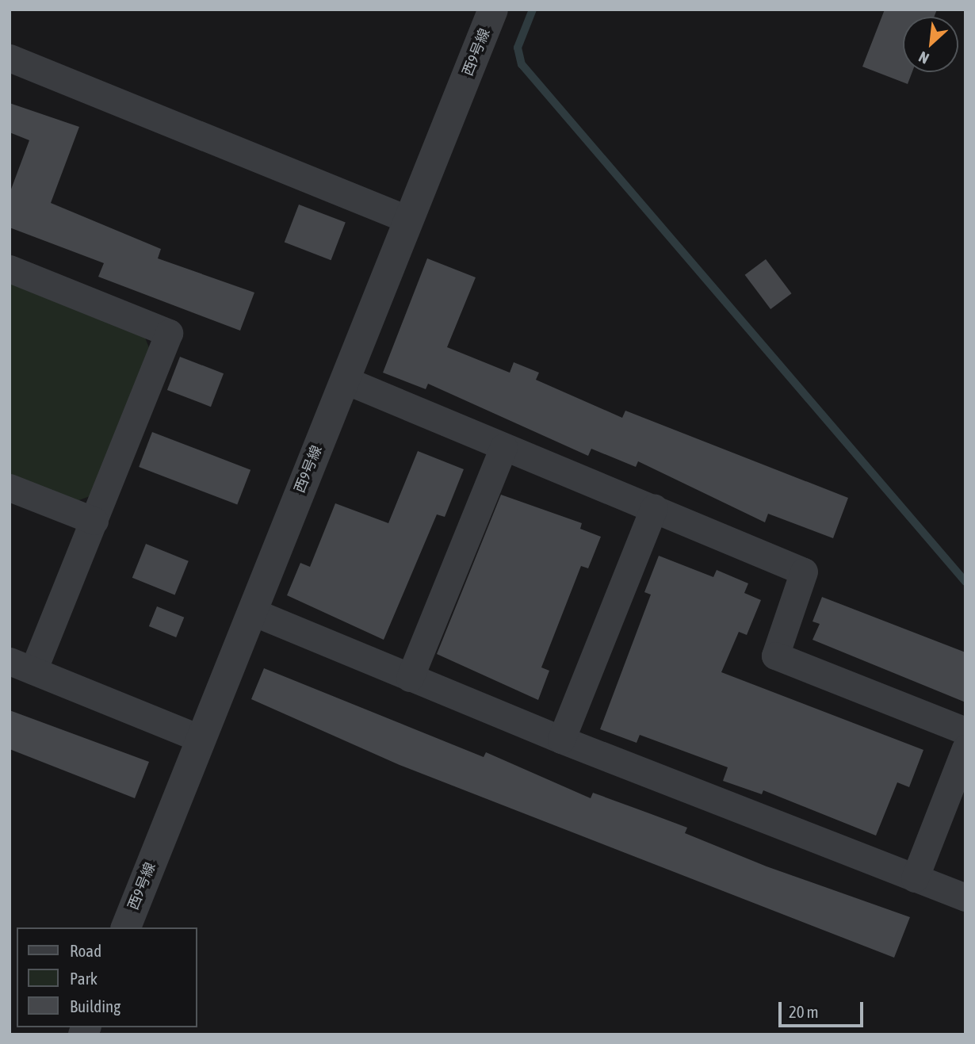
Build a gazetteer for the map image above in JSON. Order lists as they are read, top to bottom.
{
  "streets": {
    "street": ["西9号線"]
  },
  "legend": ["Road", "Park", "Building"],
  "scale_bar": "20 m",
  "north": "bottom left"
}
